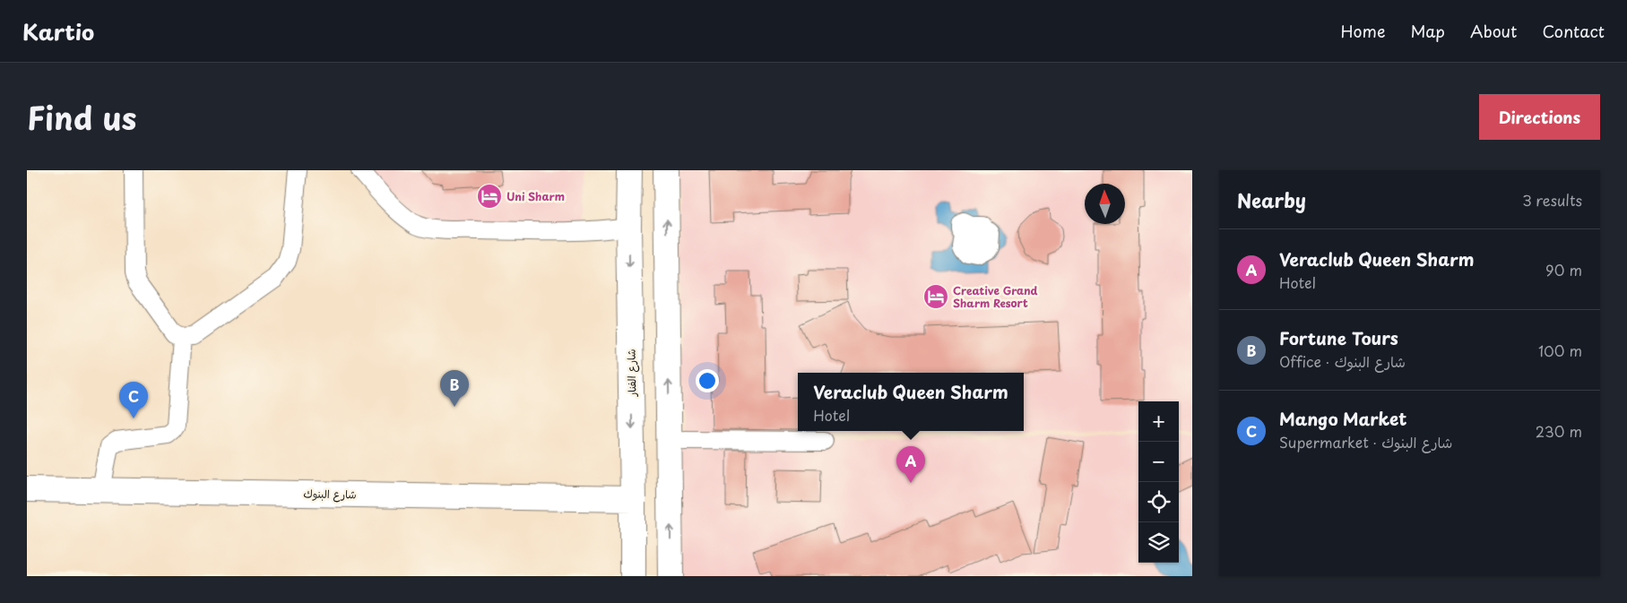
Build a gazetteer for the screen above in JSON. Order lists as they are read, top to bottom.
{
  "streets": {
    "main road": ["شارع الفنار", "شارع البنوك"]
  },
  "crossings": [
    ["شارع الفنار", "شارع البنوك"]
  ],
  "places": {
    "hotel": ["Uni Sharm", "Creative Grand Sharm Resort"]
  },
  "north": "top",
  "page": {
    "header": "Kartio",
    "nav": [
      "Home",
      "Map",
      "About",
      "Contact"
    ],
    "title": "Find us",
    "buttons": "Directions",
    "heading": ["Nearby", "3 results"],
    "list": [
      {
        "mark": "A",
        "name": "Veraclub Queen Sharm",
        "note": "Hotel",
        "value": "90 m"
      },
      {
        "mark": "B",
        "name": "Fortune Tours",
        "note": "Office · شارع البنوك",
        "value": "100 m"
      },
      {
        "mark": "C",
        "name": "Mango Market",
        "note": "Supermarket · شارع البنوك",
        "value": "230 m"
      }
    ],
    "pins": ["B", "C", "A"],
    "popup": ["Veraclub Queen Sharm", "Hotel"],
    "map_buttons": ["+", "−"]
  }
}
